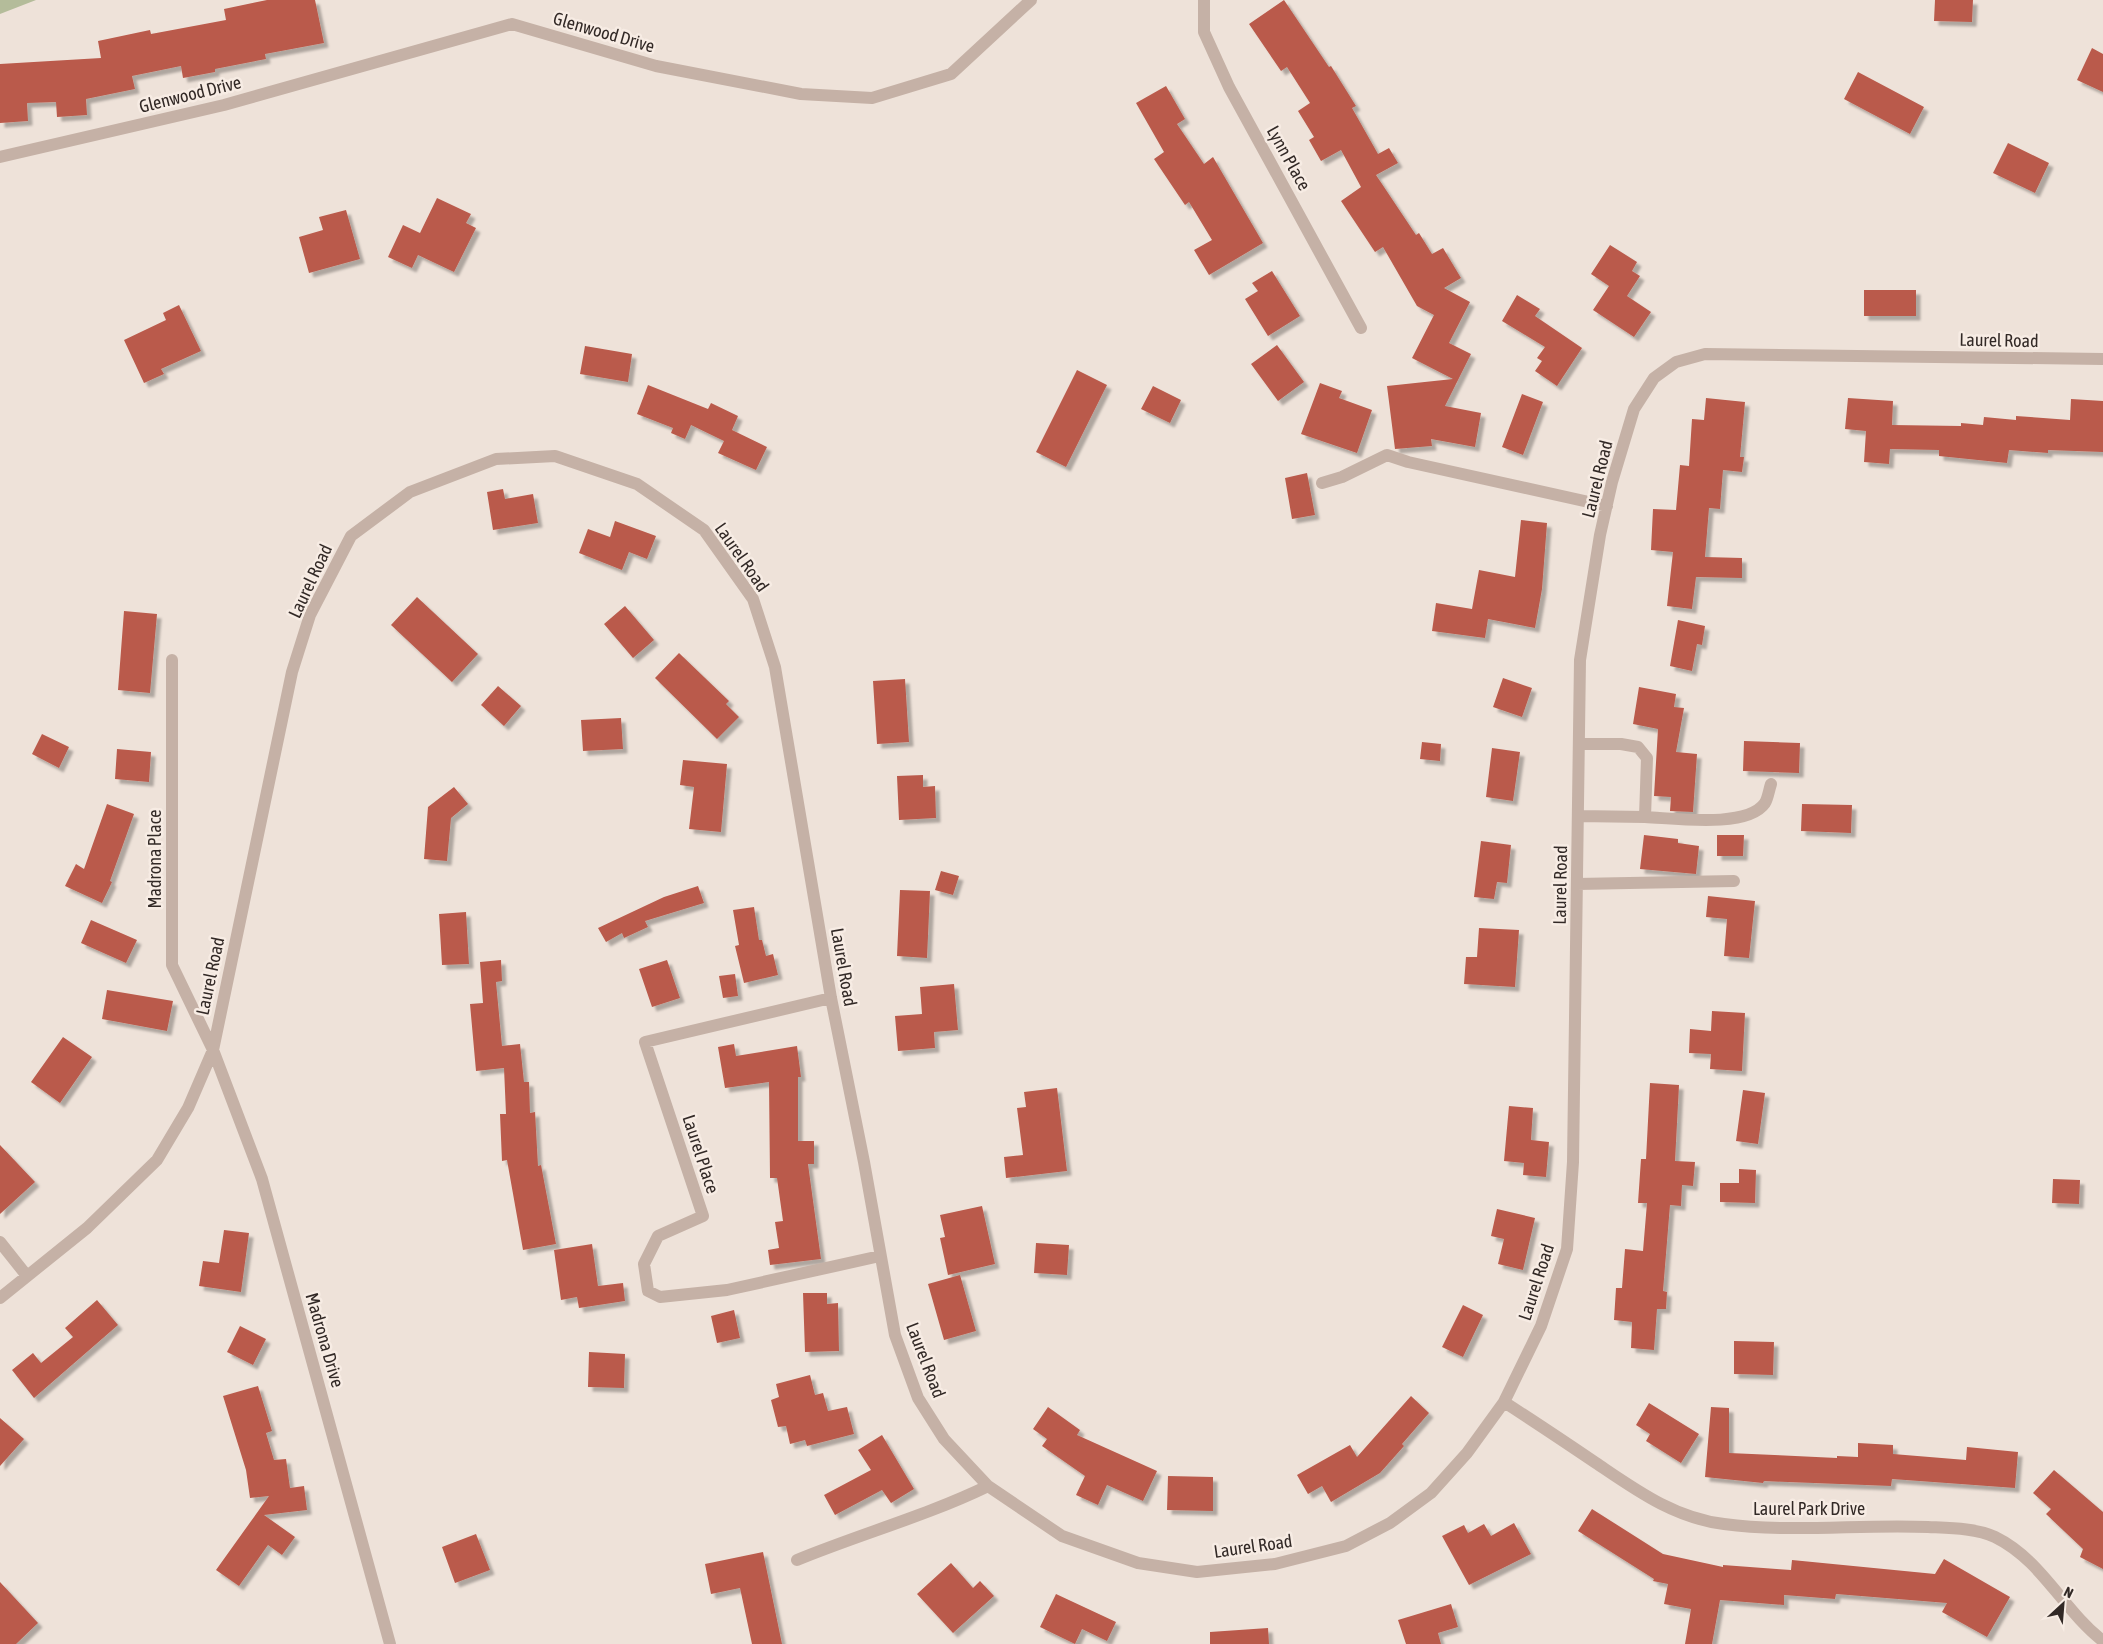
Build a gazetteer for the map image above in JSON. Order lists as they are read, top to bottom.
{
  "streets": {
    "street": [
      "Glenwood Drive",
      "Lynn Place",
      "Laurel Road",
      "Madrona Place",
      "Laurel Place",
      "Madrona Drive",
      "Laurel Park Drive"
    ]
  },
  "crossings": [
    ["Laurel Road", "Madrona Place"],
    ["Laurel Road", "Laurel Place"],
    ["Laurel Road", "Madrona Drive"],
    ["Laurel Road", "Laurel Park Drive"],
    ["Madrona Place", "Madrona Drive"]
  ],
  "north": "top right"
}
